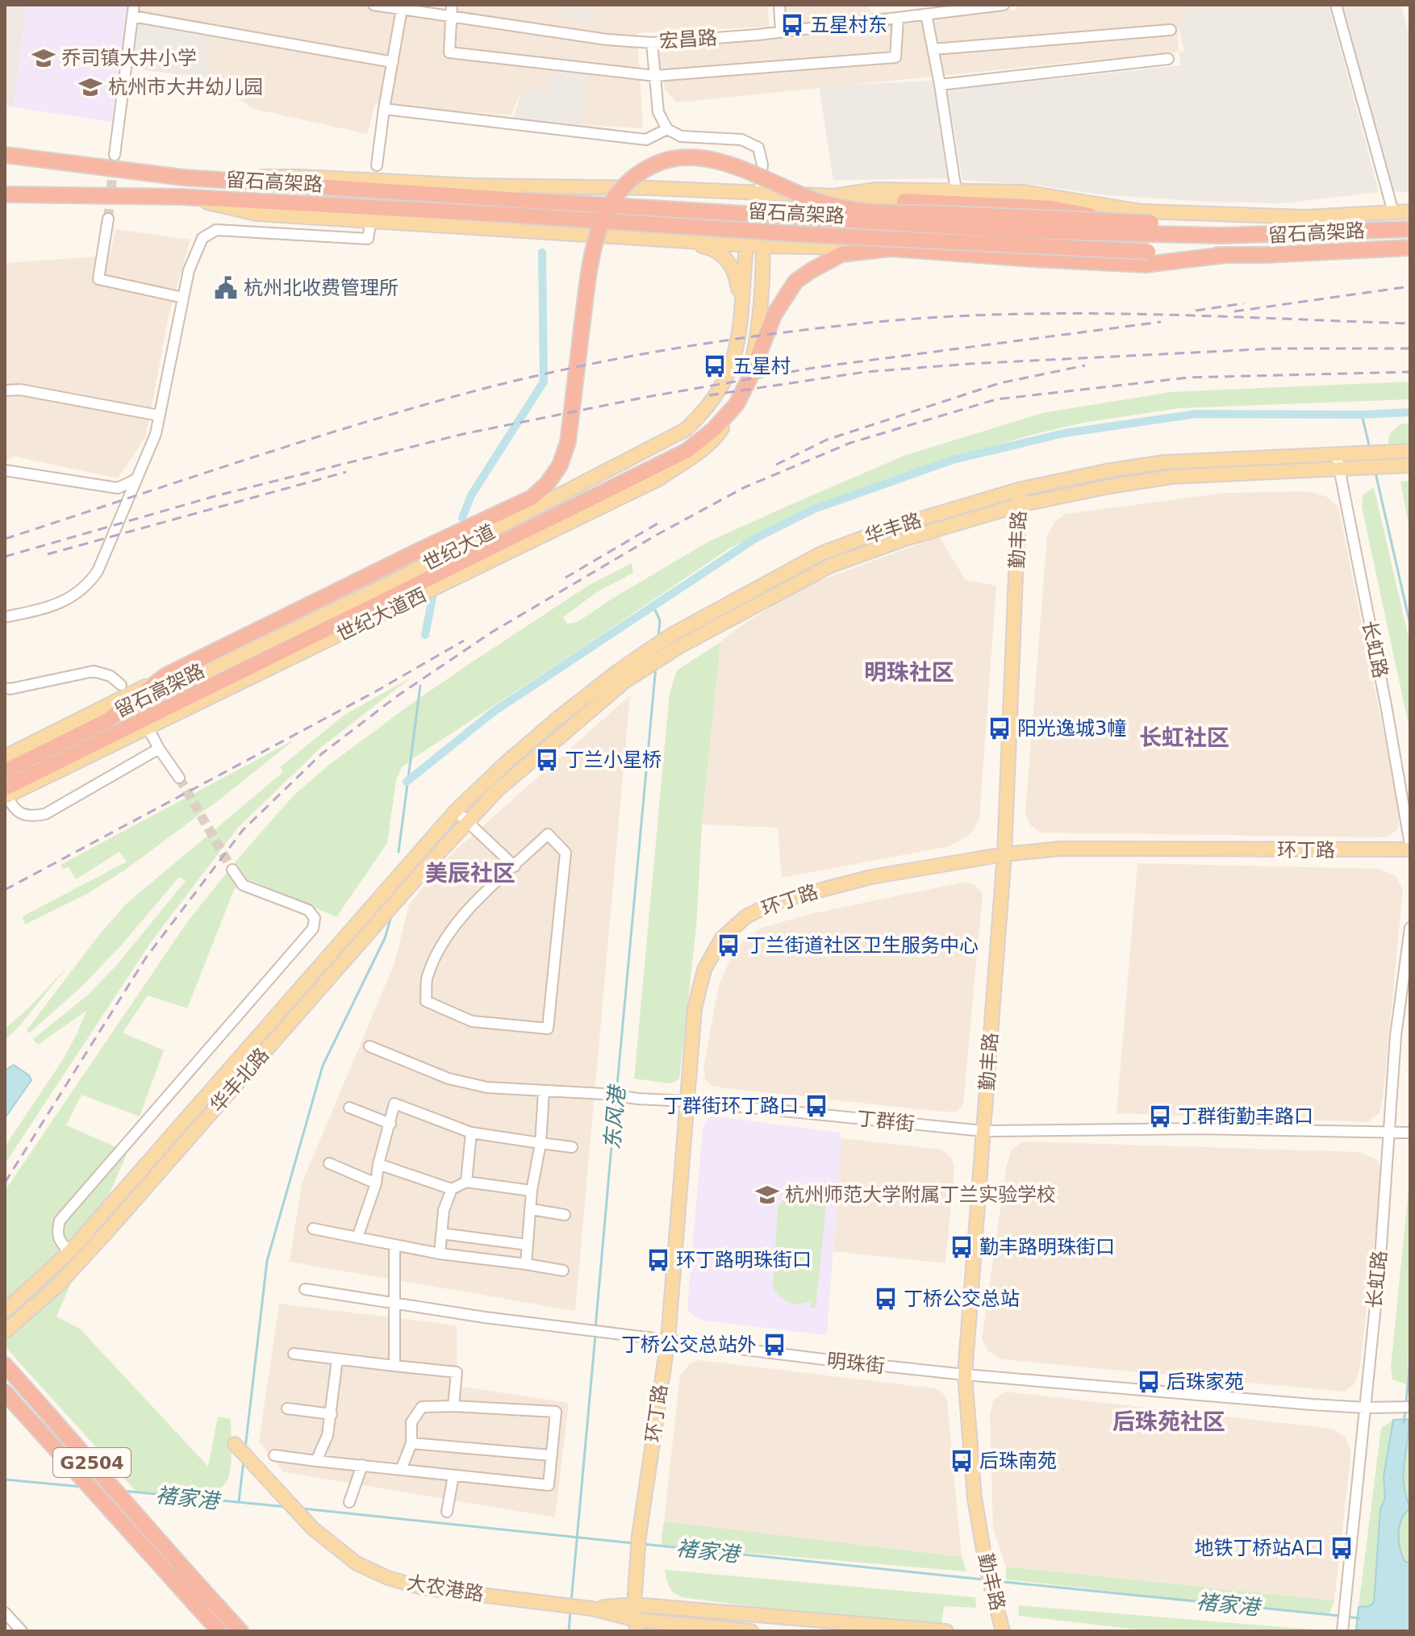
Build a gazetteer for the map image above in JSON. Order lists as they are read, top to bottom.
{
  "streets": {
    "highway": ["留石高架路", "G2504"],
    "main road": [
      "华丰路",
      "勤丰路",
      "世纪大道",
      "环丁路",
      "华丰北路",
      "大农港路"
    ],
    "street": [
      "宏昌路",
      "长虹路",
      "丁群街",
      "明珠街"
    ]
  },
  "crossings": [
    ["留石高架路", "世纪大道"],
    ["华丰路", "勤丰路"],
    ["华丰路", "长虹路"],
    ["华丰路", "华丰北路"],
    ["勤丰路", "环丁路"],
    ["勤丰路", "丁群街"],
    ["勤丰路", "明珠街"],
    ["长虹路", "丁群街"],
    ["长虹路", "明珠街"],
    ["环丁路", "丁群街"],
    ["环丁路", "明珠街"],
    ["环丁路", "大农港路"]
  ],
  "districts": [
    "明珠社区",
    "长虹社区",
    "美辰社区",
    "后珠苑社区"
  ],
  "water": ["东风港", "褚家港"],
  "places": {
    "bus stop": [
      "五星村东",
      "五星村",
      "阳光逸城3幢",
      "丁兰小星桥",
      "丁兰街道社区卫生服务中心",
      "丁群街环丁路口",
      "丁群街勤丰路口",
      "勤丰路明珠街口",
      "环丁路明珠街口",
      "丁桥公交总站",
      "丁桥公交总站外",
      "后珠家苑",
      "后珠南苑",
      "地铁丁桥站A口"
    ],
    "school or university": ["乔司镇大井小学", "杭州市大井幼儿园", "杭州师范大学附属丁兰实验学校"],
    "public building": ["杭州北收费管理所"]
  }
}
